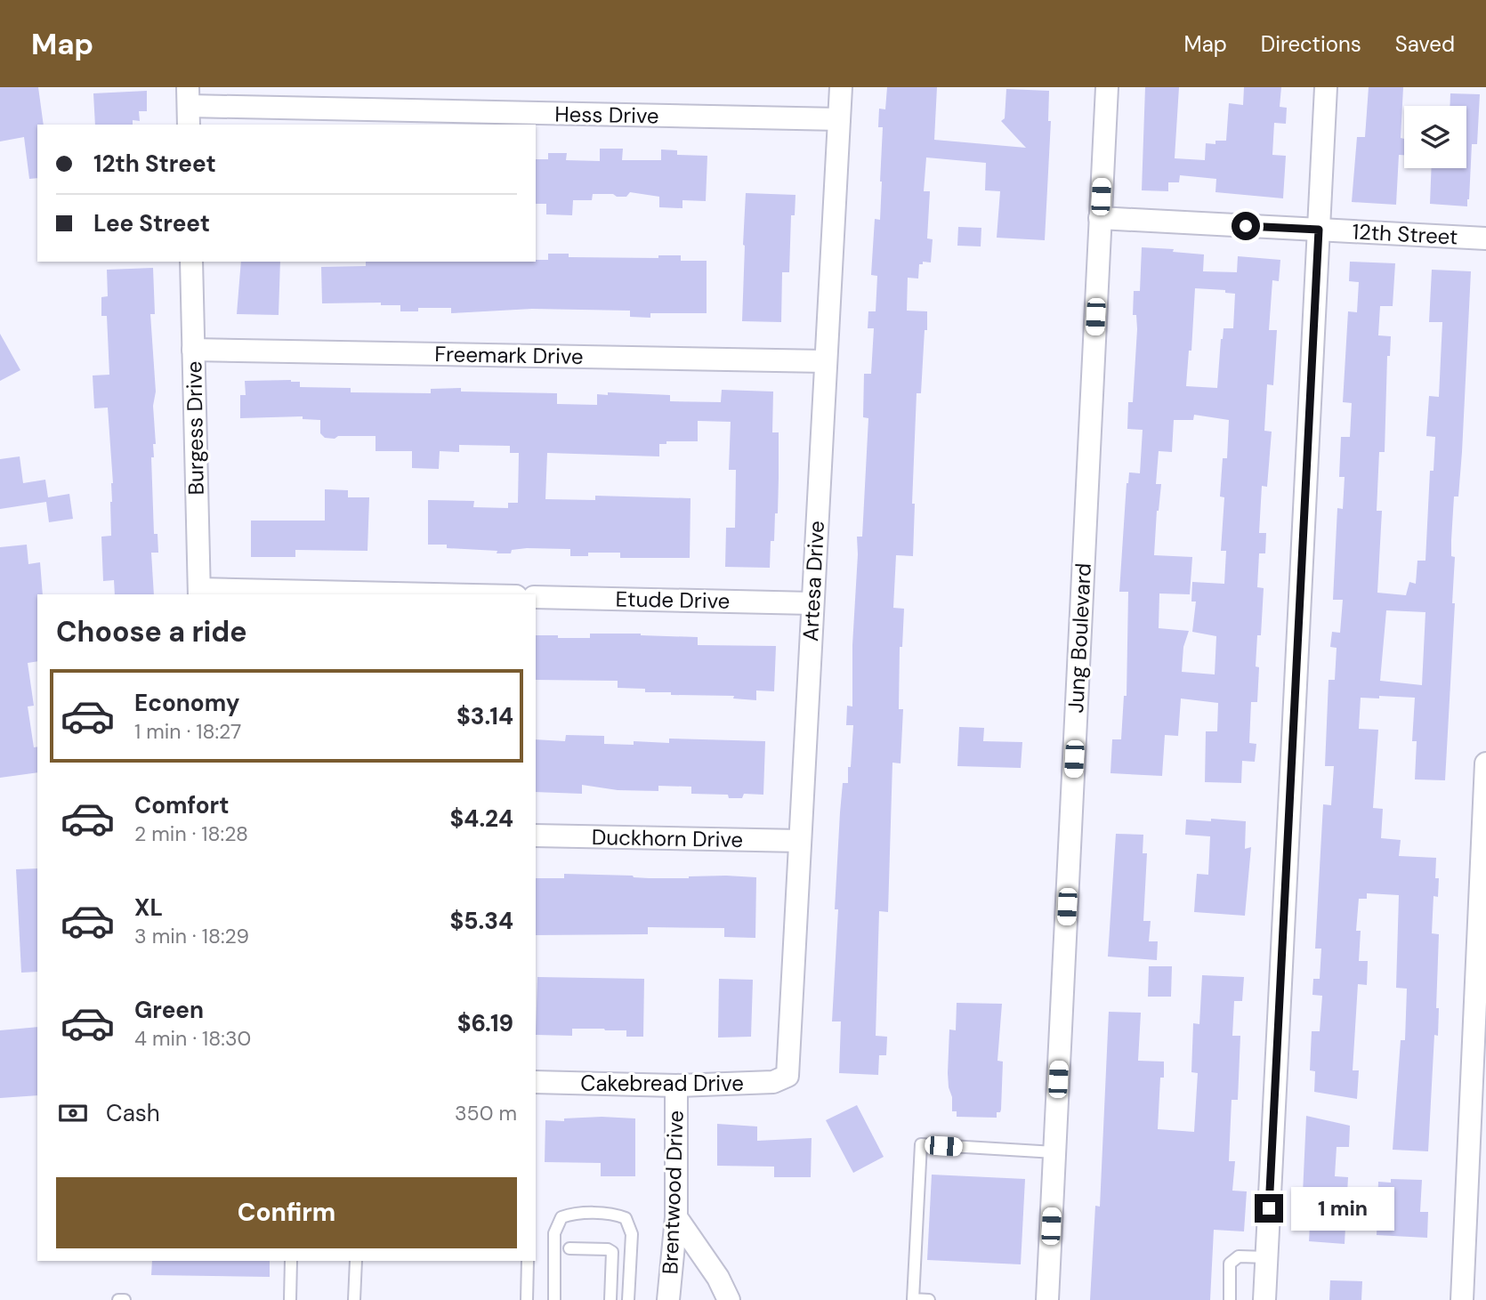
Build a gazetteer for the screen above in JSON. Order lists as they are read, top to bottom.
{
  "streets": {
    "street": [
      "Hess Drive",
      "12th Street",
      "Freemark Drive",
      "Burgess Drive",
      "Artesa Drive",
      "Etude Drive",
      "Jung Boulevard",
      "Duckhorn Drive",
      "Cakebread Drive",
      "Brentwood Drive"
    ]
  },
  "crossings": [
    ["Hess Drive", "Artesa Drive"],
    ["12th Street", "Jung Boulevard"],
    ["Freemark Drive", "Burgess Drive"],
    ["Freemark Drive", "Artesa Drive"],
    ["Artesa Drive", "Etude Drive"],
    ["Artesa Drive", "Duckhorn Drive"],
    ["Artesa Drive", "Cakebread Drive"],
    ["Cakebread Drive", "Brentwood Drive"]
  ],
  "page": {
    "header": "Map",
    "nav": ["Map", "Directions", "Saved"],
    "banner": ["12th Street", "Lee Street"],
    "heading": "Choose a ride",
    "list": [
      {
        "name": "Economy",
        "note": "1 min · 18:27",
        "value": "$3.14"
      },
      {
        "name": "Comfort",
        "note": "2 min · 18:28",
        "value": "$4.24"
      },
      {
        "name": "XL",
        "note": "3 min · 18:29",
        "value": "$5.34"
      },
      {
        "name": "Green",
        "note": "4 min · 18:30",
        "value": "$6.19"
      }
    ],
    "pay": ["Cash", "350 m"],
    "buttons": "Confirm",
    "bubble": "1 min"
  }
}
